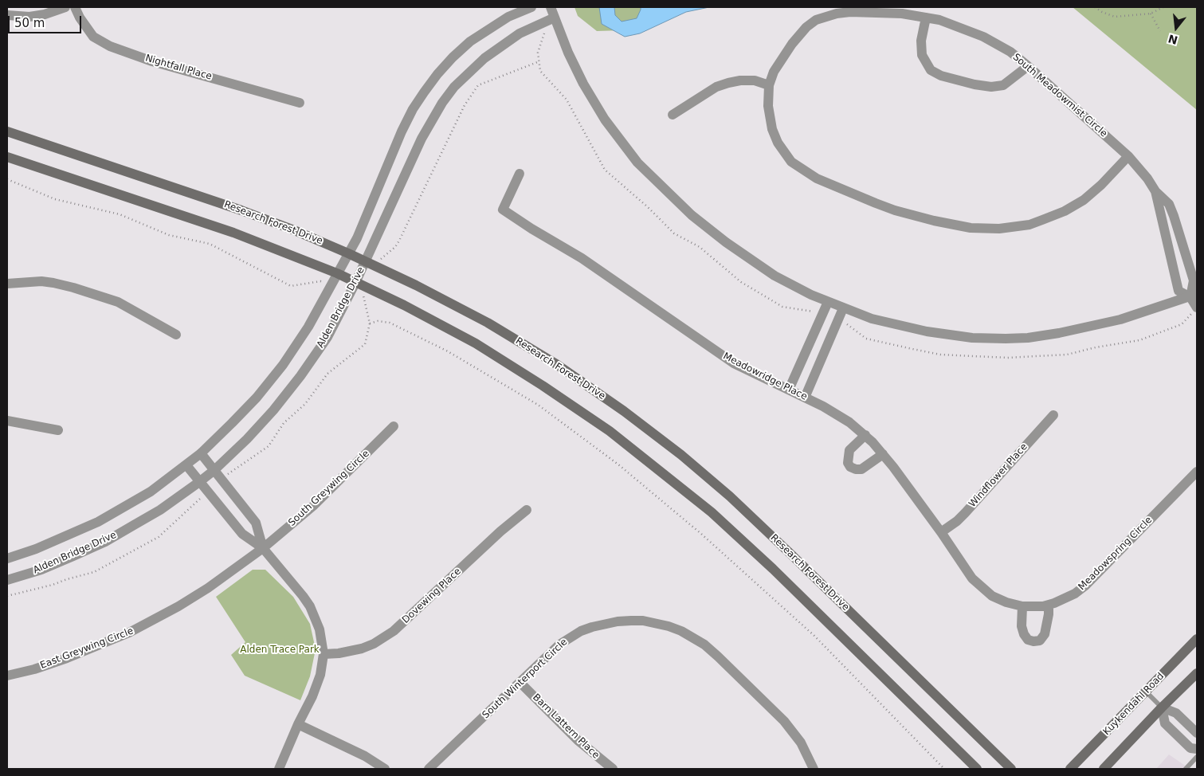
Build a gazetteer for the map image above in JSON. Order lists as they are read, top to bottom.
{
  "streets": {
    "main road": ["Research Forest Drive", "Kuykendahl Road"],
    "street": [
      "Nightfall Place",
      "South Meadowmist Circle",
      "Alden Bridge Drive",
      "Meadowridge Place",
      "Windflower Place",
      "South Greywing Circle",
      "Meadowspring Circle",
      "Dovewing Place",
      "East Greywing Circle",
      "South Winterport Circle",
      "Barn Lattern Place"
    ]
  },
  "crossings": [
    ["Research Forest Drive", "Alden Bridge Drive"],
    ["Meadowridge Place", "Windflower Place"],
    ["Meadowridge Place", "Meadowspring Circle"],
    ["South Greywing Circle", "East Greywing Circle"],
    ["South Winterport Circle", "Barn Lattern Place"]
  ],
  "parks": ["Alden Trace Park"],
  "scale_bar": "50 m",
  "north": "bottom"
}
